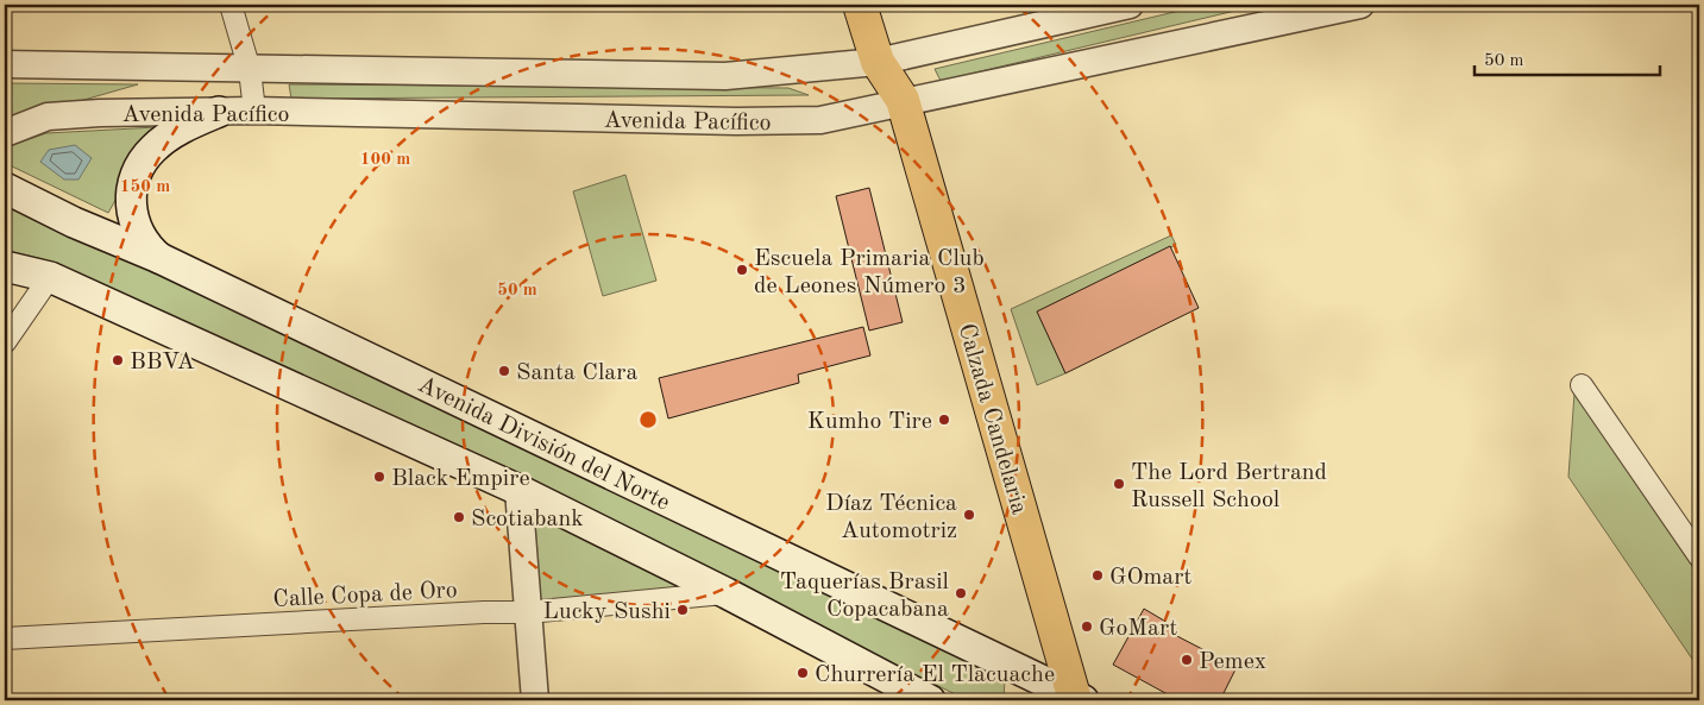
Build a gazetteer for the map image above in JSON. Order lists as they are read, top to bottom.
{
  "streets": {
    "main road": ["Calzada Candelaria", "Avenida División del Norte"],
    "street": ["Avenida Pacífico", "Calle Copa de Oro"]
  },
  "crossings": [
    ["Avenida Pacífico", "Calzada Candelaria"],
    ["Calzada Candelaria", "Avenida División del Norte"]
  ],
  "places": [
    "Escuela Primaria Club de Leones Número 3",
    "BBVA",
    "Santa Clara",
    "Kumho Tire",
    "Black Empire",
    "The Lord Bertrand Russell School",
    "Díaz Técnica Automotriz",
    "Scotiabank",
    "GOmart",
    "Taquerías Brasil Copacabana",
    "Lucky Sushi",
    "GoMart",
    "Pemex",
    "Churrería El Tlacuache"
  ],
  "scale_bar": "50 m",
  "rings": ["100 m", "150 m", "50 m"]
}
